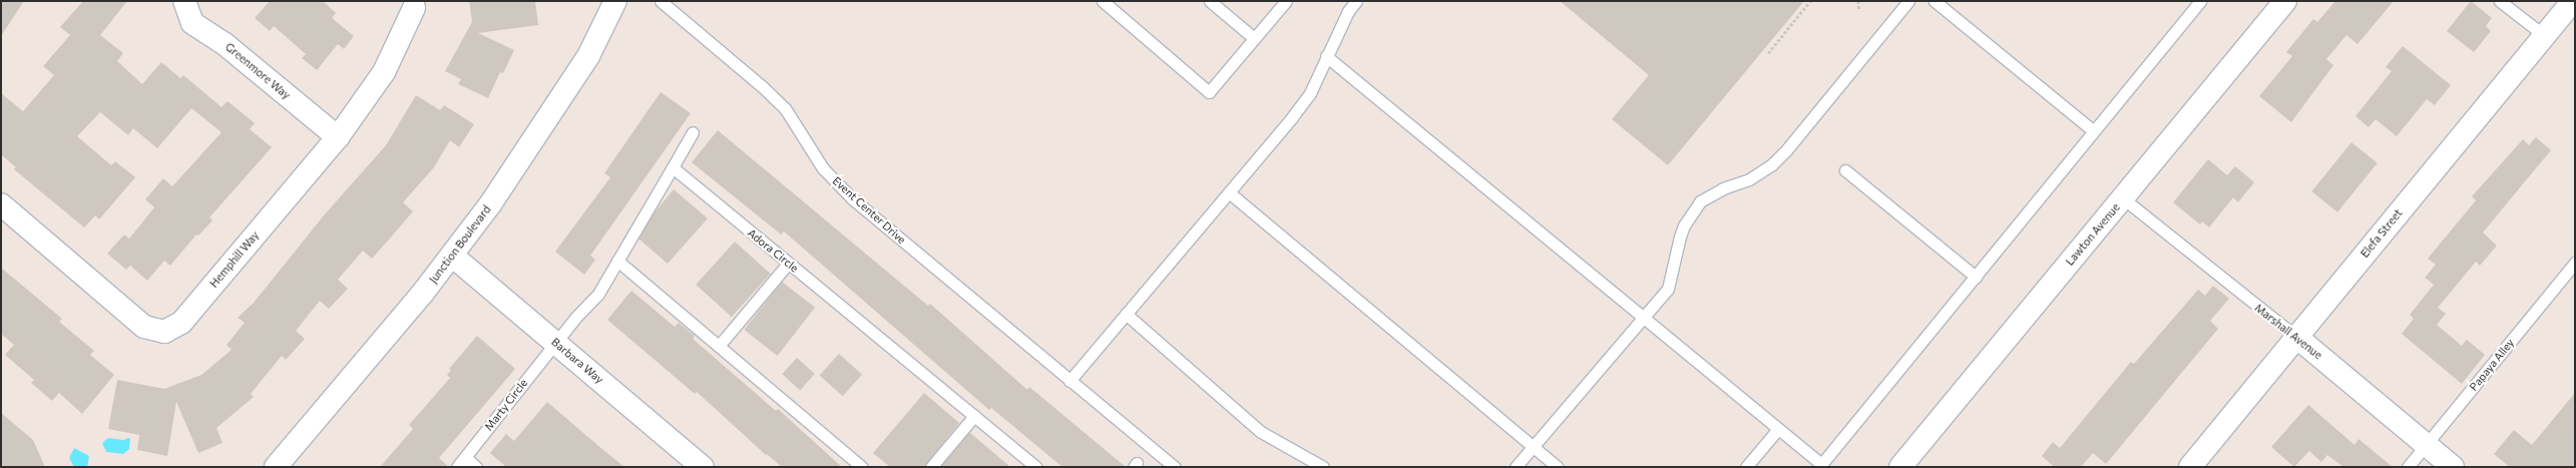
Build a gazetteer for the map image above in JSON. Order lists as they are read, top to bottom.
{
  "streets": {
    "street": [
      "Greenmore Way",
      "Elefa Street",
      "Lawton Avenue",
      "Junction Boulevard",
      "Hemphill Way",
      "Marshall Avenue",
      "Barbara Way"
    ],
    "lane": [
      "Event Center Drive",
      "Adora Circle",
      "Papaya Alley",
      "Marty Circle"
    ]
  },
  "crossings": [
    ["Greenmore Way", "Hemphill Way"],
    ["Elefa Street", "Marshall Avenue"],
    ["Lawton Avenue", "Marshall Avenue"],
    ["Junction Boulevard", "Barbara Way"],
    ["Marshall Avenue", "Papaya Alley"],
    ["Barbara Way", "Marty Circle"]
  ]
}
